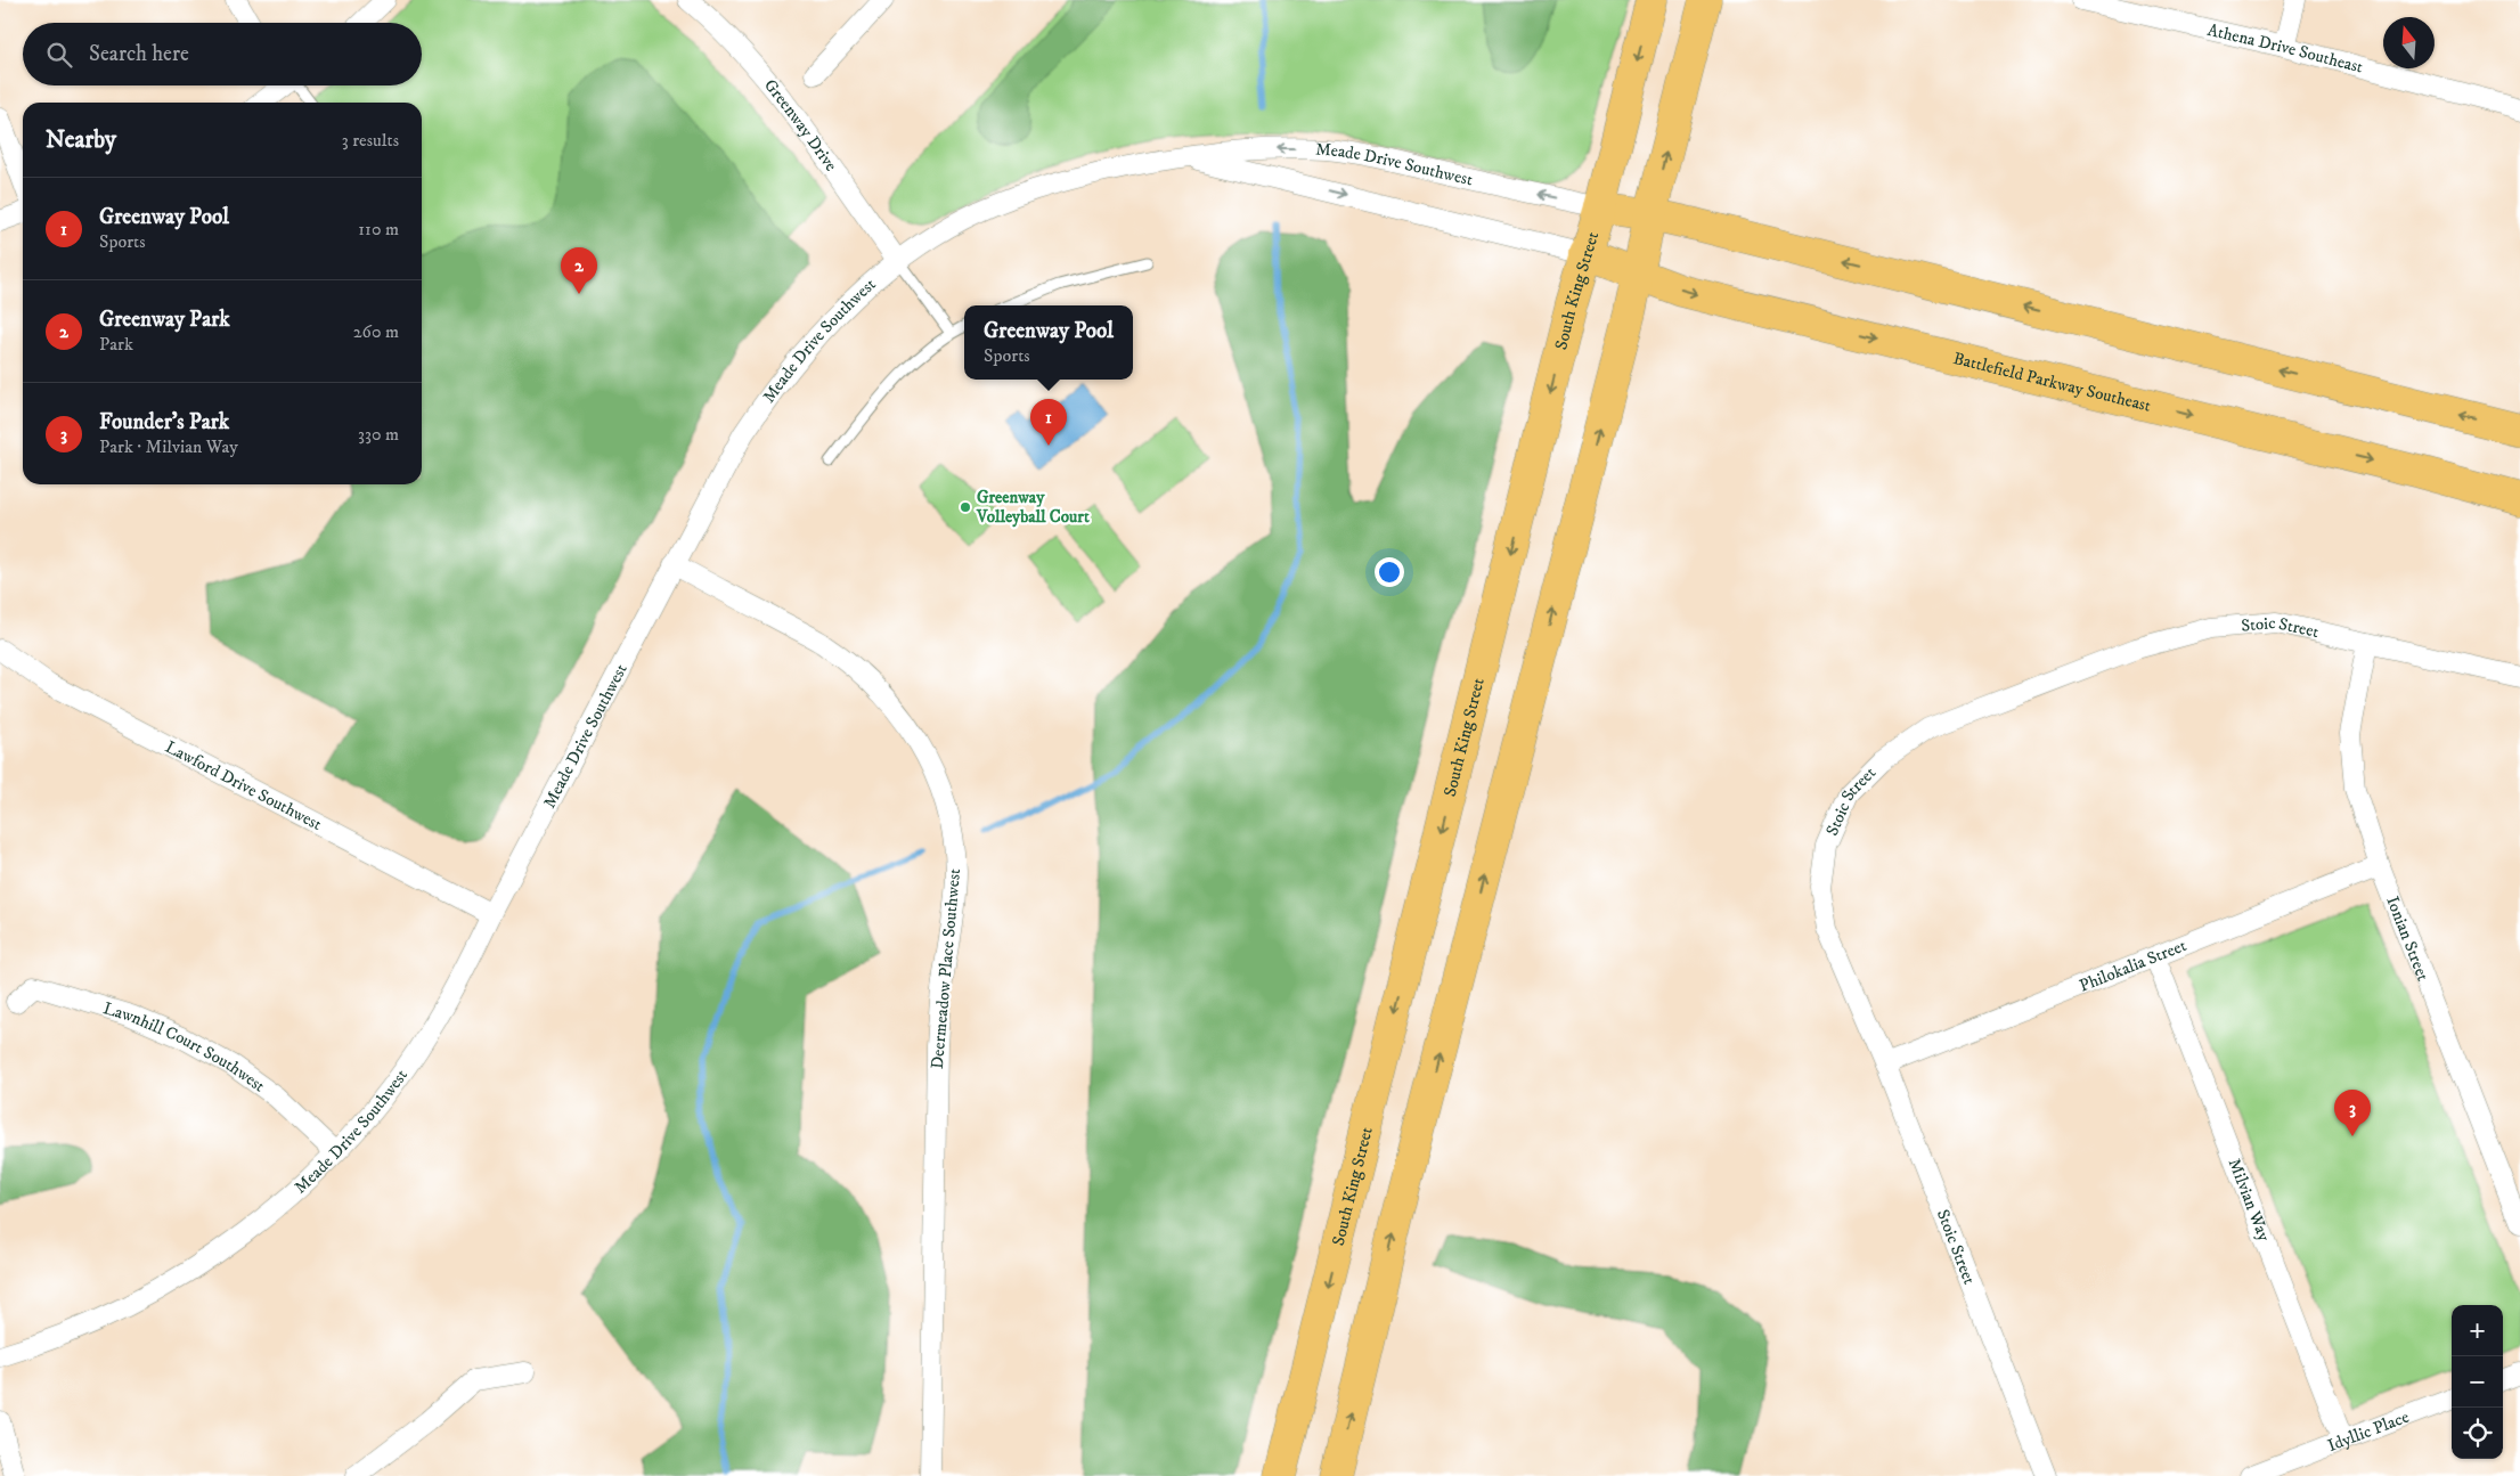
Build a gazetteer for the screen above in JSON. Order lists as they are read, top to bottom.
{
  "streets": {
    "main road": ["South King Street", "Battlefield Parkway Southeast"],
    "street": [
      "Athena Drive Southeast",
      "Greenway Drive",
      "Meade Drive Southwest",
      "Stoic Street",
      "Lawford Drive Southwest",
      "Ionian Street",
      "Philokalia Street",
      "Deermeadow Place Southwest",
      "Lawnhill Court Southwest",
      "Milvian Way",
      "Idyllic Place"
    ]
  },
  "crossings": [
    ["Greenway Drive", "Meade Drive Southwest"],
    ["Meade Drive Southwest", "South King Street"],
    ["Meade Drive Southwest", "Battlefield Parkway Southeast"],
    ["Meade Drive Southwest", "Lawford Drive Southwest"],
    ["Meade Drive Southwest", "Deermeadow Place Southwest"],
    ["Meade Drive Southwest", "Lawnhill Court Southwest"],
    ["South King Street", "Battlefield Parkway Southeast"],
    ["Stoic Street", "Ionian Street"],
    ["Stoic Street", "Philokalia Street"],
    ["Ionian Street", "Philokalia Street"],
    ["Philokalia Street", "Milvian Way"],
    ["Milvian Way", "Idyllic Place"]
  ],
  "places": ["Greenway Volleyball Court"],
  "north": "top",
  "page": {
    "search": "Search here",
    "heading": ["Nearby", "3 results"],
    "list": [
      {
        "mark": "1",
        "name": "Greenway Pool",
        "note": "Sports",
        "value": "110 m"
      },
      {
        "mark": "2",
        "name": "Greenway Park",
        "note": "Park",
        "value": "260 m"
      },
      {
        "mark": "3",
        "name": "Founder's Park",
        "note": "Park · Milvian Way",
        "value": "330 m"
      }
    ],
    "pins": ["2", "1", "3"],
    "popup": ["Greenway Pool", "Sports"],
    "map_buttons": ["+", "−"]
  }
}
